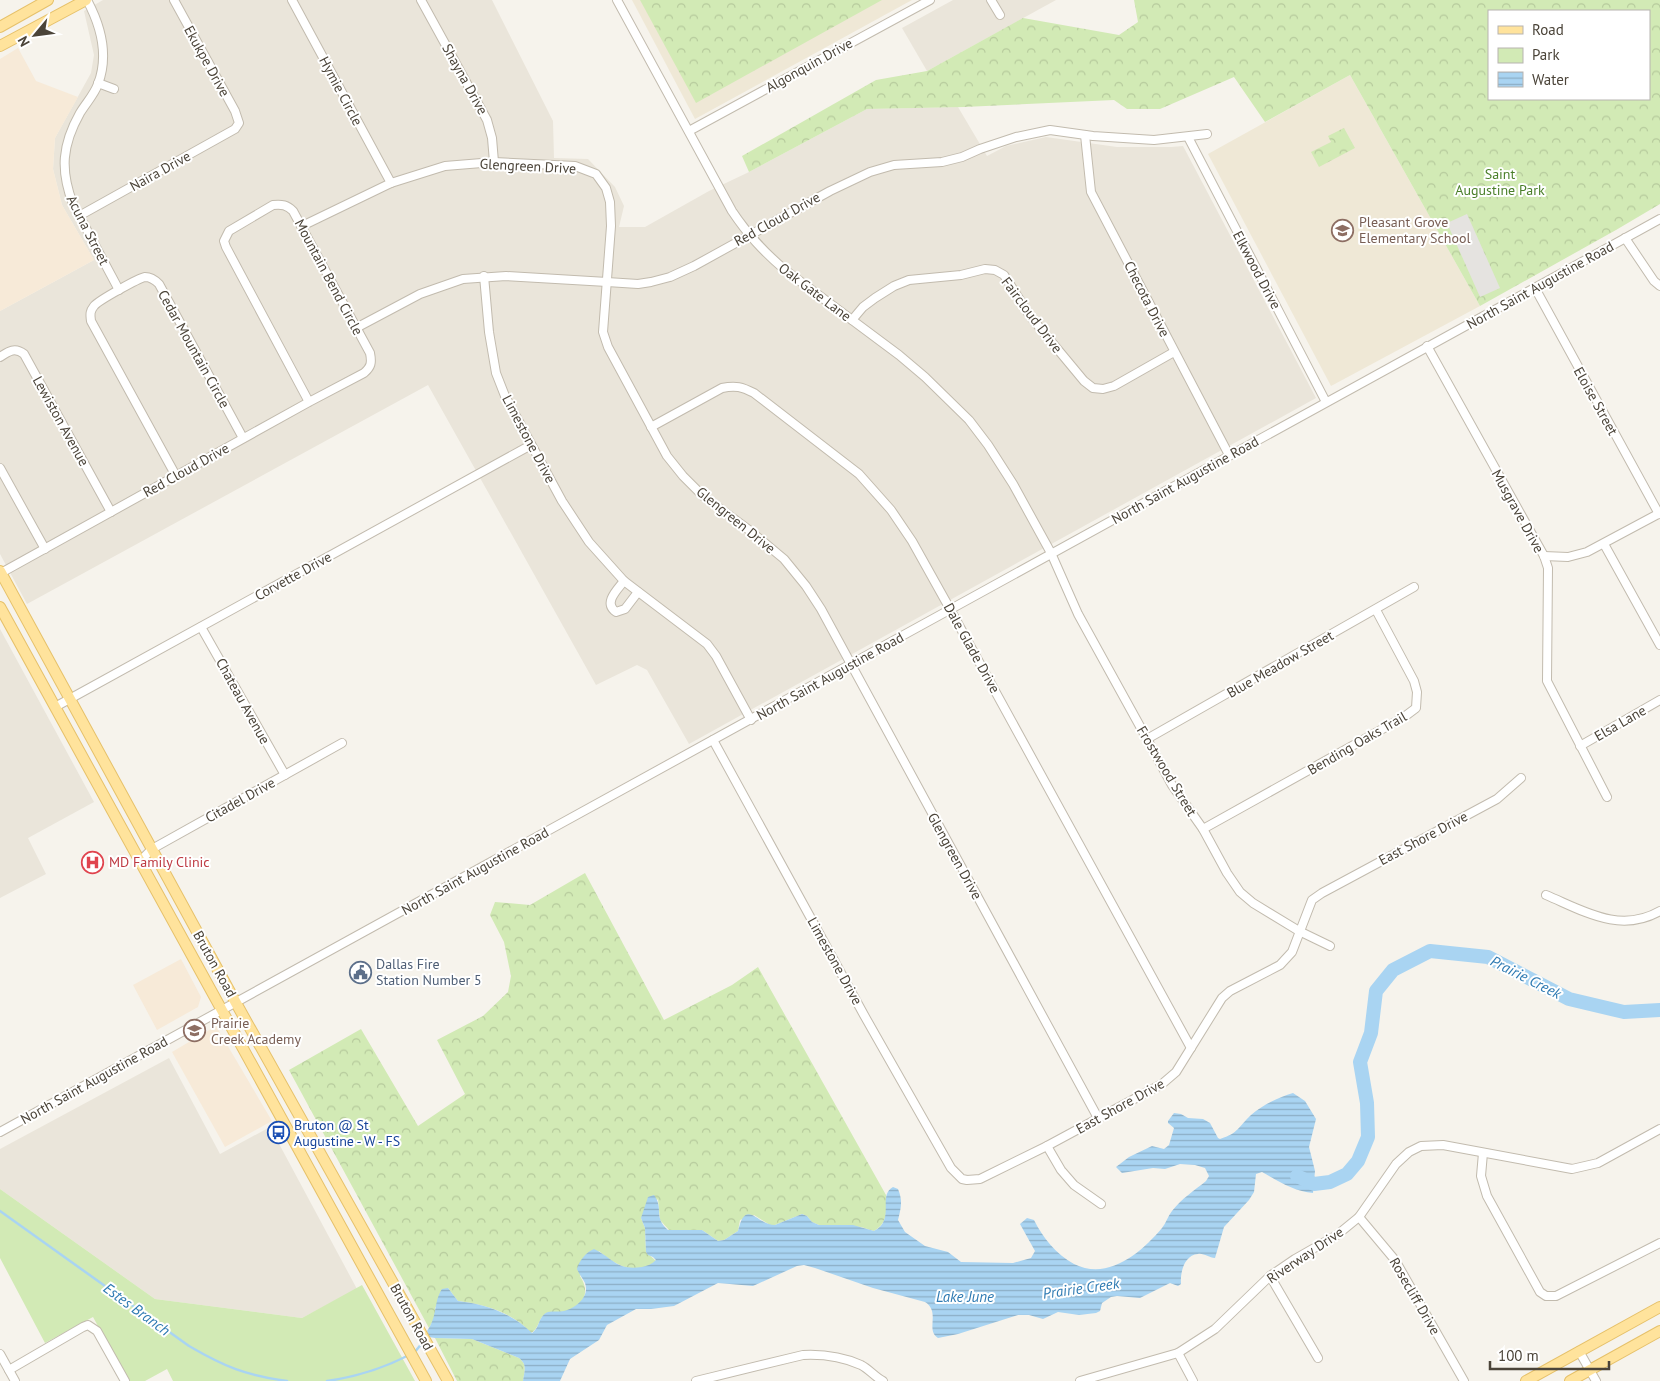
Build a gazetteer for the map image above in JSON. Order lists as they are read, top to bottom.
{
  "streets": {
    "main road": ["Bruton Road"],
    "street": [
      "Ekukpe Drive",
      "Algonquin Drive",
      "Shayna Drive",
      "Hymie Circle",
      "Glengreen Drive",
      "Naira Drive",
      "Red Cloud Drive",
      "Acuna Street",
      "Elkwood Drive",
      "Mountain Bend Circle",
      "North Saint Augustine Road",
      "Oak Gate Lane",
      "Checota Drive",
      "Faircloud Drive",
      "Cedar Mountain Circle",
      "Eloise Street",
      "Lewiston Avenue",
      "Limestone Drive",
      "Musgrave Drive",
      "Corvette Drive",
      "Dale Glade Drive",
      "Blue Meadow Street",
      "Chateau Avenue",
      "Elsa Lane",
      "Bending Oaks Trail",
      "Frostwood Street",
      "Citadel Drive",
      "East Shore Drive",
      "Riverway Drive",
      "Rosecliff Drive"
    ]
  },
  "crossings": [
    ["Ekukpe Drive", "Naira Drive"],
    ["Algonquin Drive", "Oak Gate Lane"],
    ["Shayna Drive", "Glengreen Drive"],
    ["Hymie Circle", "Glengreen Drive"],
    ["Glengreen Drive", "Red Cloud Drive"],
    ["Glengreen Drive", "Mountain Bend Circle"],
    ["Glengreen Drive", "North Saint Augustine Road"],
    ["Glengreen Drive", "Dale Glade Drive"],
    ["Glengreen Drive", "East Shore Drive"],
    ["Naira Drive", "Acuna Street"],
    ["Red Cloud Drive", "Elkwood Drive"],
    ["Red Cloud Drive", "Mountain Bend Circle"],
    ["Red Cloud Drive", "Oak Gate Lane"],
    ["Red Cloud Drive", "Checota Drive"],
    ["Red Cloud Drive", "Cedar Mountain Circle"],
    ["Red Cloud Drive", "Lewiston Avenue"],
    ["Red Cloud Drive", "Limestone Drive"],
    ["Red Cloud Drive", "Bruton Road"],
    ["Acuna Street", "Cedar Mountain Circle"],
    ["Elkwood Drive", "North Saint Augustine Road"],
    ["North Saint Augustine Road", "Oak Gate Lane"],
    ["North Saint Augustine Road", "Checota Drive"],
    ["North Saint Augustine Road", "Eloise Street"],
    ["North Saint Augustine Road", "Limestone Drive"],
    ["North Saint Augustine Road", "Musgrave Drive"],
    ["North Saint Augustine Road", "Dale Glade Drive"],
    ["North Saint Augustine Road", "Frostwood Street"],
    ["North Saint Augustine Road", "Bruton Road"],
    ["Oak Gate Lane", "Faircloud Drive"],
    ["Oak Gate Lane", "Frostwood Street"],
    ["Checota Drive", "Faircloud Drive"],
    ["Limestone Drive", "Corvette Drive"],
    ["Limestone Drive", "East Shore Drive"],
    ["Musgrave Drive", "Elsa Lane"],
    ["Corvette Drive", "Chateau Avenue"],
    ["Corvette Drive", "Bruton Road"],
    ["Dale Glade Drive", "East Shore Drive"],
    ["Blue Meadow Street", "Bending Oaks Trail"],
    ["Blue Meadow Street", "Frostwood Street"],
    ["Chateau Avenue", "Citadel Drive"],
    ["Bending Oaks Trail", "Frostwood Street"],
    ["Frostwood Street", "East Shore Drive"],
    ["Citadel Drive", "Bruton Road"],
    ["Riverway Drive", "Rosecliff Drive"]
  ],
  "water": ["Prairie Creek", "Lake June", "Estes Branch"],
  "parks": ["Saint Augustine Park"],
  "places": {
    "school or university": ["Pleasant Grove Elementary School", "Prairie Creek Academy"],
    "hospital": ["MD Family Clinic"],
    "public building": ["Dallas Fire Station Number 5"],
    "bus stop": ["Bruton @ St Augustine - W - FS"]
  },
  "legend": ["Road", "Park", "Water"],
  "scale_bar": "100 m",
  "north": "bottom left"
}
